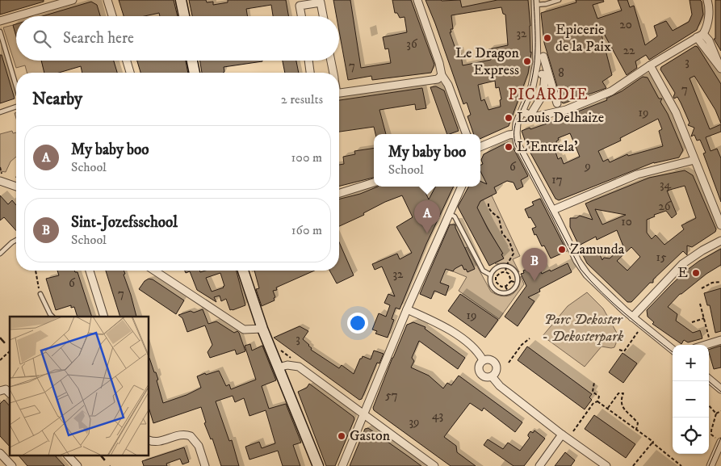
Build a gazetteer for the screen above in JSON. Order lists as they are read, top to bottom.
{
  "districts": ["PICARDIE"],
  "parks": ["Parc Dekoster - Dekosterpark"],
  "places": [
    "Epicerie de la Paix",
    "Le Dragon Express",
    "Louis Delhaize",
    "L’Entrela’",
    "Zamunda",
    "E",
    "Gaston"
  ],
  "house_numbers": [
    "20",
    "32",
    "36",
    "22",
    "3",
    "7",
    "8",
    "7",
    "19",
    "9",
    "6",
    "17",
    "34",
    "26",
    "10",
    "15",
    "32",
    "6",
    "7",
    "19",
    "3",
    "57",
    "43",
    "39"
  ],
  "page": {
    "search": "Search here",
    "heading": ["Nearby", "2 results"],
    "list": [
      {
        "mark": "A",
        "name": "My baby boo",
        "note": "School",
        "value": "100 m"
      },
      {
        "mark": "B",
        "name": "Sint-Jozefsschool",
        "note": "School",
        "value": "160 m"
      }
    ],
    "popup": ["My baby boo", "School"],
    "pins": ["A", "B"],
    "map_buttons": ["+", "−"]
  }
}
